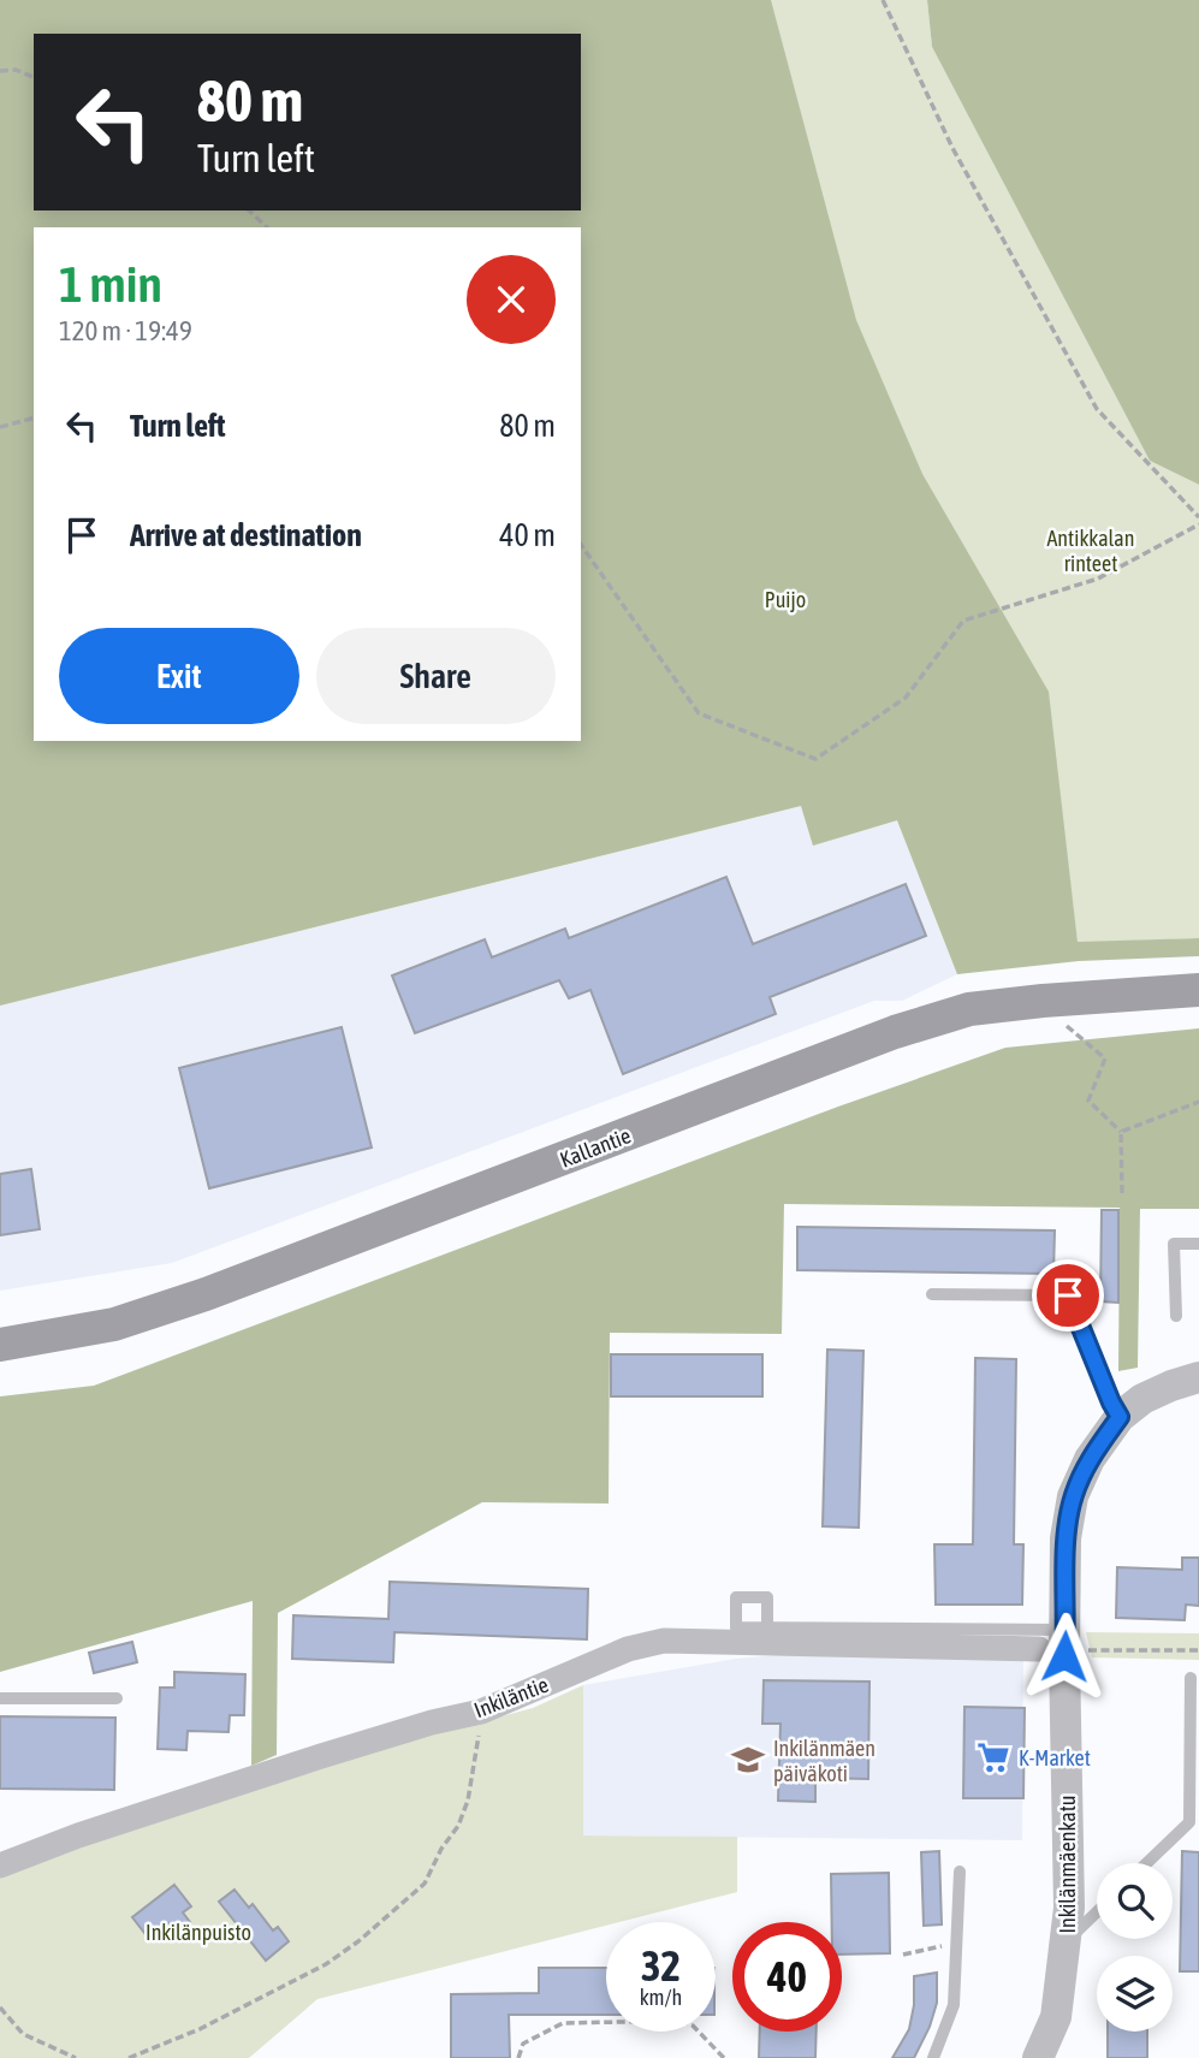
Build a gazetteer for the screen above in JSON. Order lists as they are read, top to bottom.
{
  "streets": {
    "main road": ["Kallantie"],
    "street": ["Inkiläntie", "Inkilänmäenkatu"]
  },
  "crossings": [
    ["Inkiläntie", "Inkilänmäenkatu"]
  ],
  "parks": ["Antikkalan rinteet", "Puijo", "Inkilänpuisto"],
  "places": {
    "supermarket": ["K-Market"],
    "school or university": ["Inkilänmäen päiväkoti"]
  },
  "page": {
    "turn": ["80 m", "Turn left"],
    "heading": ["1 min", "120 m · 19:49"],
    "list": [
      {
        "name": "Turn left",
        "value": "80 m"
      },
      {
        "name": "Arrive at destination",
        "value": "40 m"
      }
    ],
    "buttons": ["Exit", "Share"],
    "speed": "32 km/h",
    "limit": "40"
  }
}
